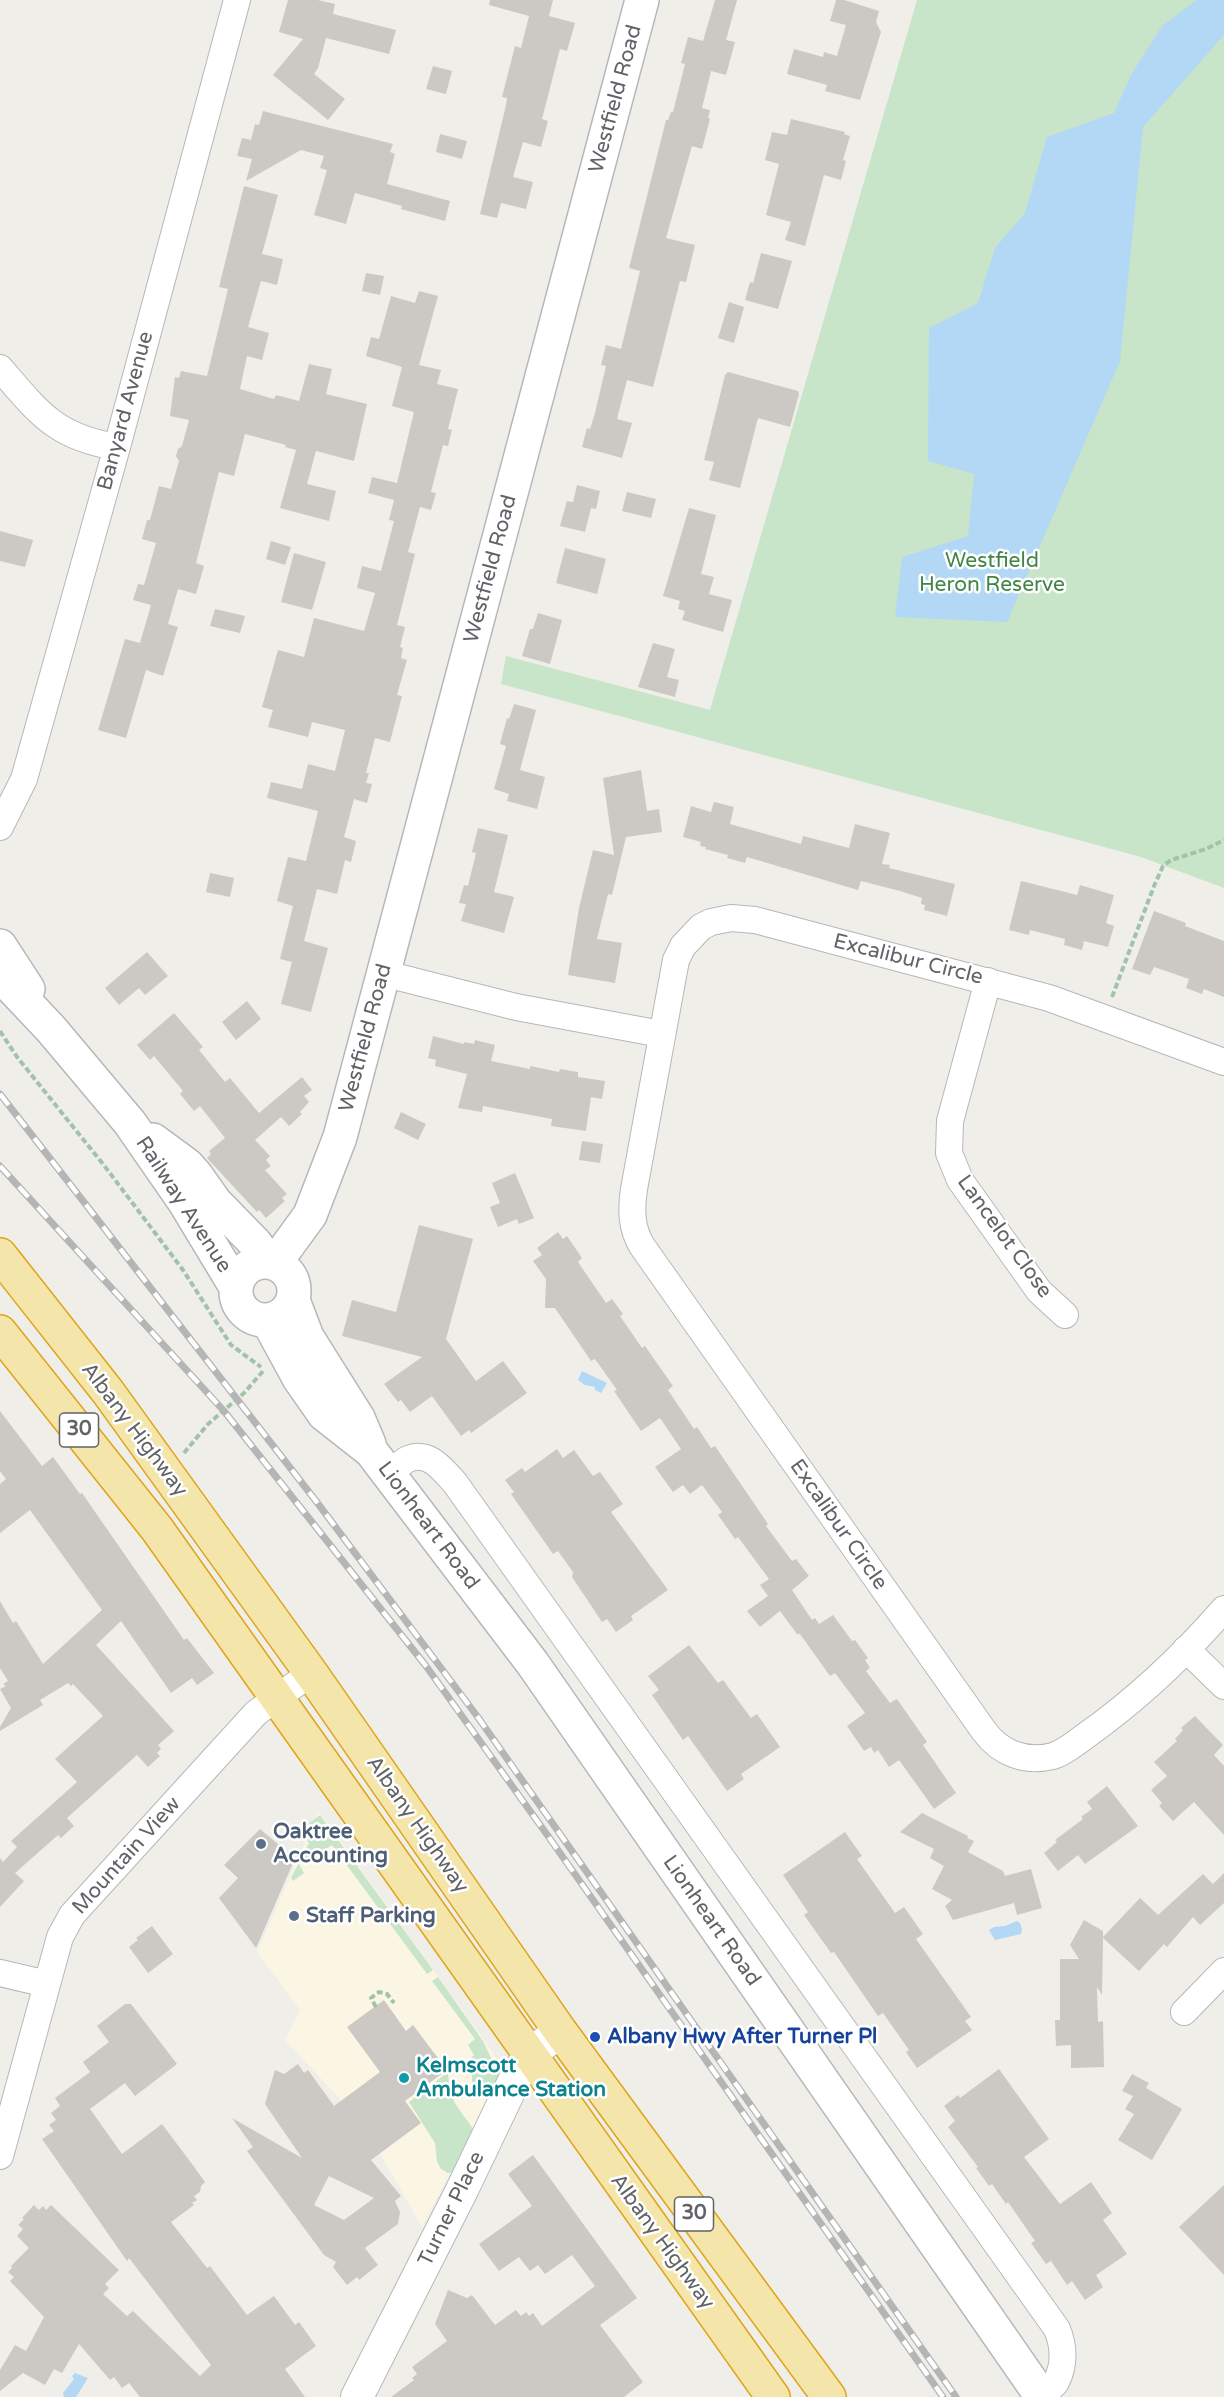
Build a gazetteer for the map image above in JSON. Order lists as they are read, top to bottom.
{
  "streets": {
    "highway": ["30", "Albany Highway"],
    "main road": ["Westfield Road", "Railway Avenue", "Lionheart Road"],
    "street": [
      "Banyard Avenue",
      "Excalibur Circle",
      "Lancelot Close",
      "Mountain View",
      "Turner Place"
    ]
  },
  "crossings": [
    ["Westfield Road", "Railway Avenue"],
    ["Westfield Road", "Lionheart Road"],
    ["Excalibur Circle", "Lancelot Close"],
    ["Railway Avenue", "Lionheart Road"],
    ["Albany Highway", "Mountain View"],
    ["Albany Highway", "Turner Place"]
  ],
  "parks": ["Westfield Heron Reserve"],
  "places": [
    "Oaktree Accounting",
    "Staff Parking",
    "Albany Hwy After Turner Pl",
    "Kelmscott Ambulance Station"
  ]
}
